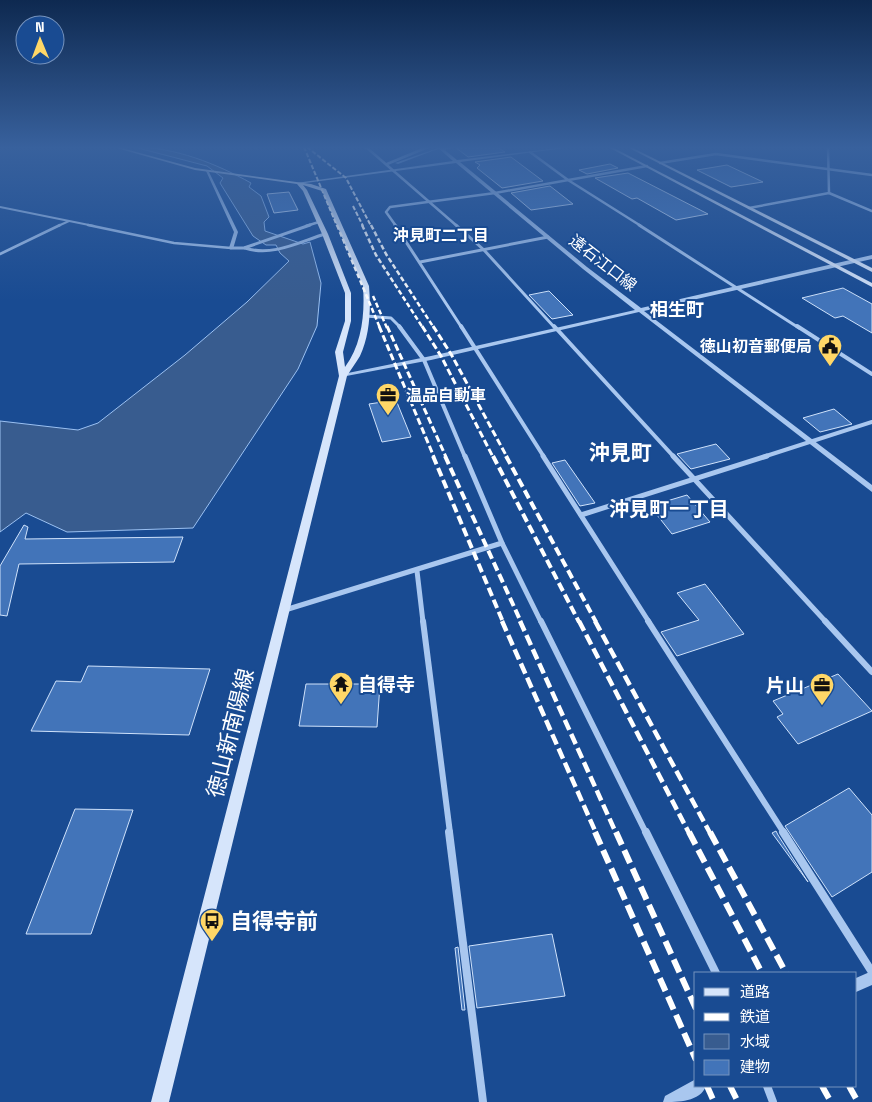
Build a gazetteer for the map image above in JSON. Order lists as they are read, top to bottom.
{
  "streets": {
    "main road": ["徳山新南陽線"],
    "street": ["遠石江口線"]
  },
  "districts": [
    "沖見町二丁目",
    "相生町",
    "沖見町",
    "沖見町一丁目"
  ],
  "places": {
    "public building": ["徳山初音郵便局"],
    "office": ["温品自動車", "片山"],
    "temple": ["自得寺"],
    "bus stop": ["自得寺前"]
  },
  "legend": [
    "道路",
    "鉄道",
    "水域",
    "建物"
  ],
  "north": "top"
}
